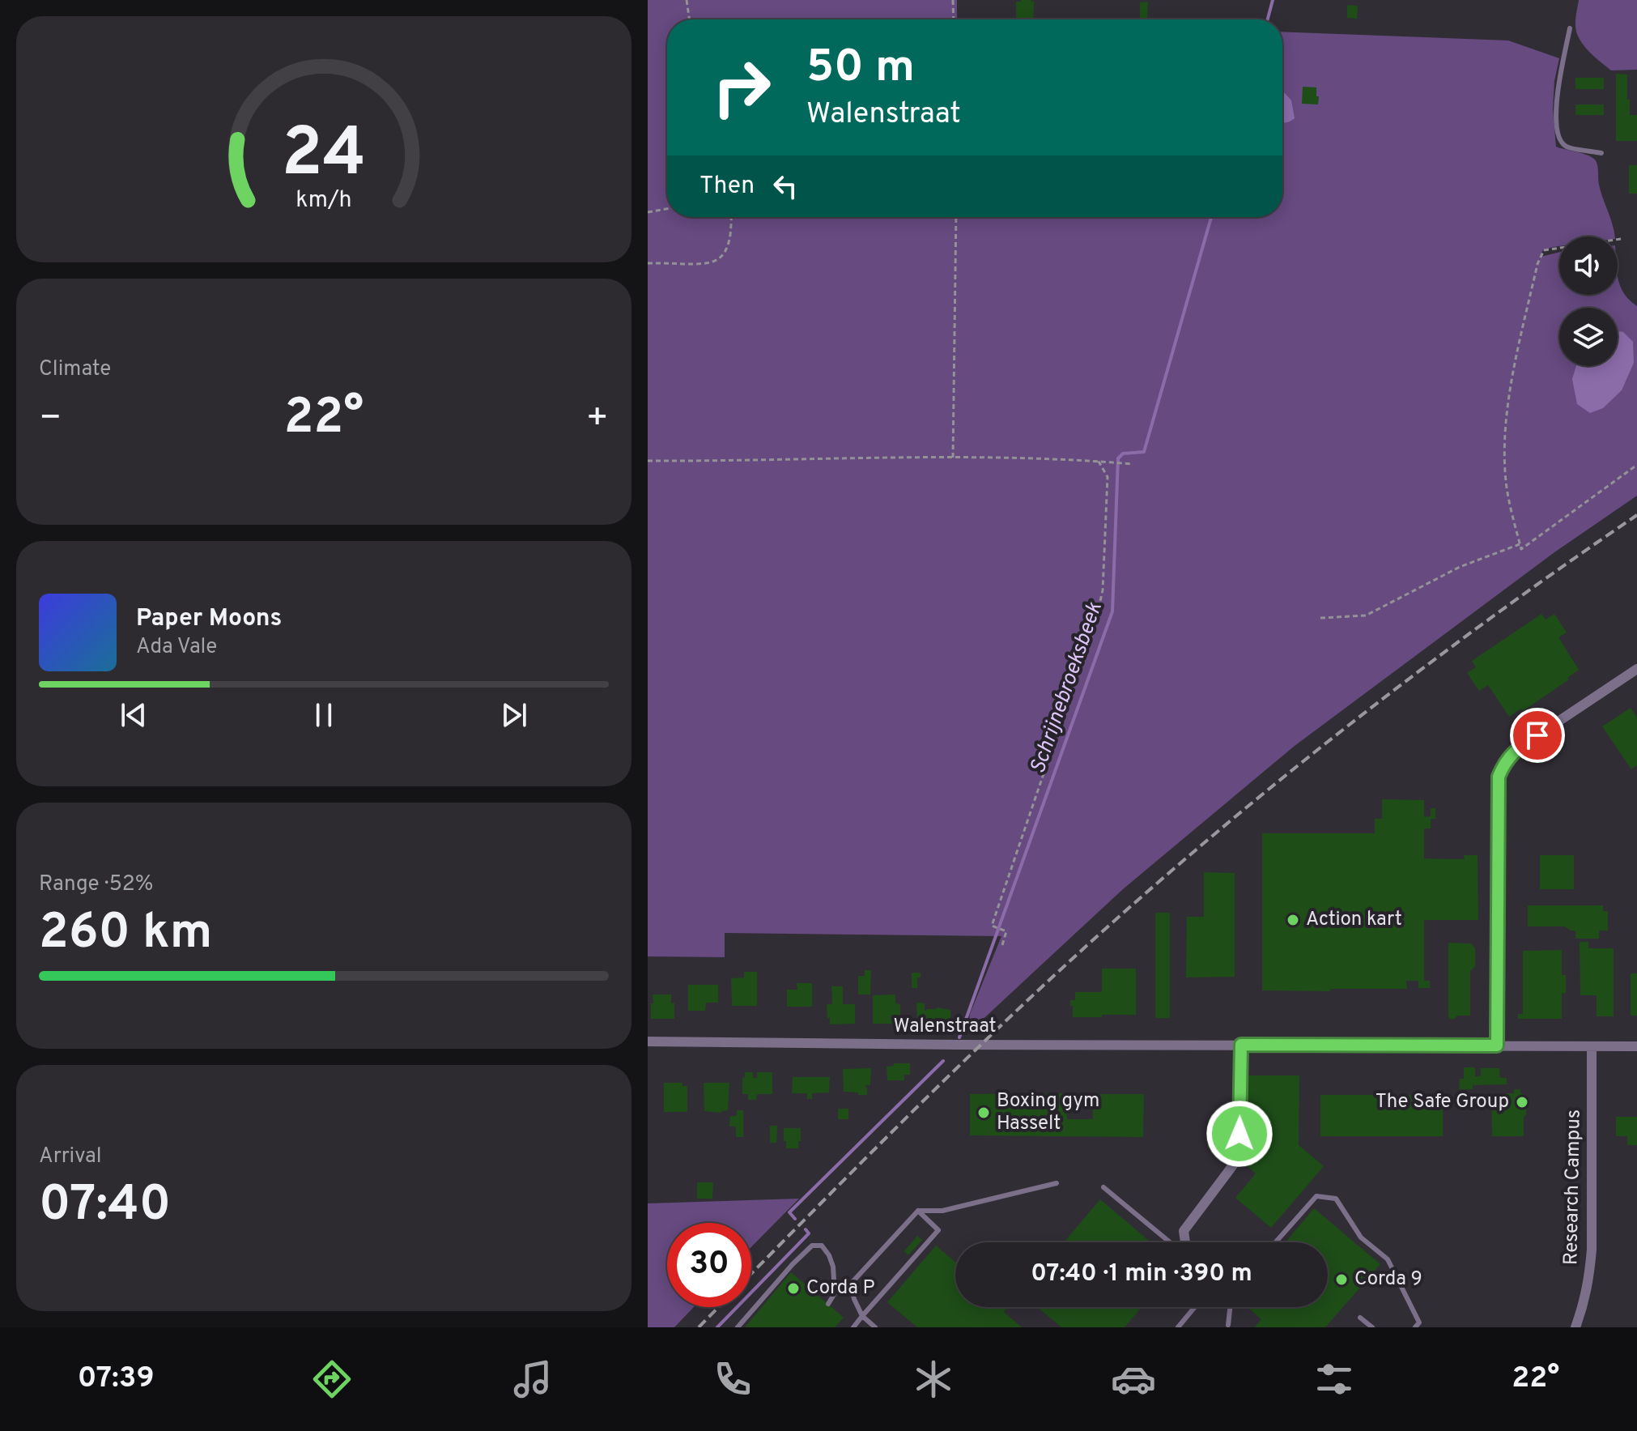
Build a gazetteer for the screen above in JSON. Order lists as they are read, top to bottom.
{
  "streets": {
    "street": ["Walenstraat", "Research Campus"]
  },
  "crossings": [
    ["Walenstraat", "Research Campus"]
  ],
  "water": ["Schrijnebroeksbeek"],
  "places": [
    "Action kart",
    "The Safe Group",
    "Boxing gym Hasselt",
    "Corda 9",
    "Corda P"
  ],
  "page": {
    "turn": ["50 m", "Walenstraat"],
    "then": "Then",
    "tile": [
      "Climate",
      ["Range · 52%", "260 km"],
      ["Arrival", "07:40"]
    ],
    "heat": ["−", "22°", "+"],
    "song": ["Paper Moons", "Ada Vale"],
    "limit": "30",
    "trip": "07:40 · 1 min · 390 m",
    "tabs": ["07:39", "22°"],
    "gauge": ["24", "km/h"]
  }
}
